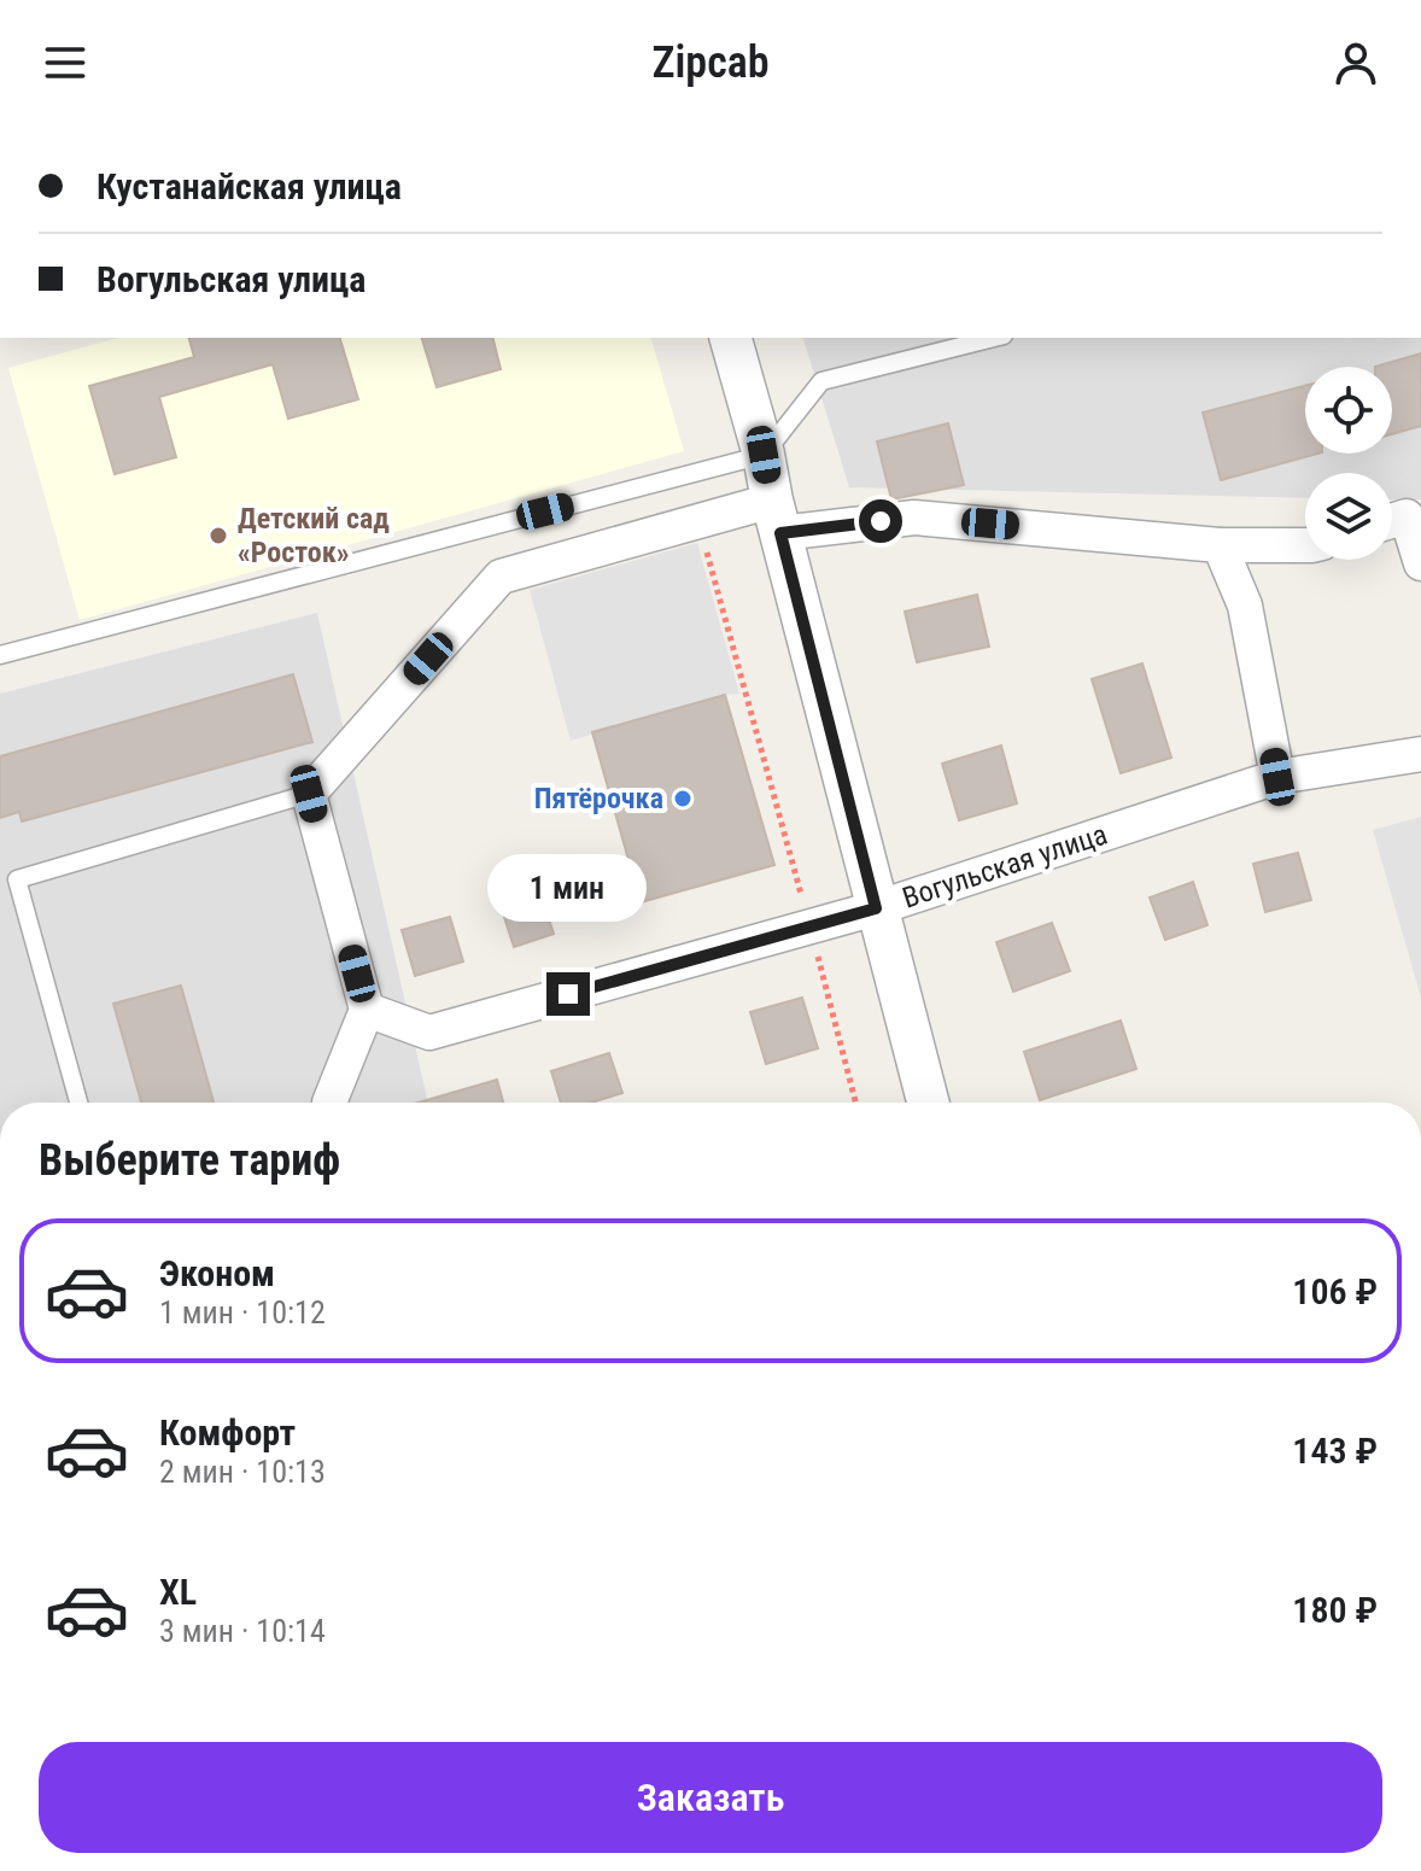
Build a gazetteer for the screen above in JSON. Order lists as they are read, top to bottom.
{
  "streets": {
    "street": ["Вогульская улица"]
  },
  "places": ["Детский сад «Росток»", "Пятёрочка"],
  "page": {
    "header": "Zipcab",
    "banner": ["Кустанайская улица", "Вогульская улица"],
    "bubble": "1 мин",
    "heading": "Выберите тариф",
    "list": [
      {
        "name": "Эконом",
        "note": "1 мин · 10:12",
        "value": "106 ₽"
      },
      {
        "name": "Комфорт",
        "note": "2 мин · 10:13",
        "value": "143 ₽"
      },
      {
        "name": "XL",
        "note": "3 мин · 10:14",
        "value": "180 ₽"
      }
    ],
    "buttons": "Заказать"
  }
}
